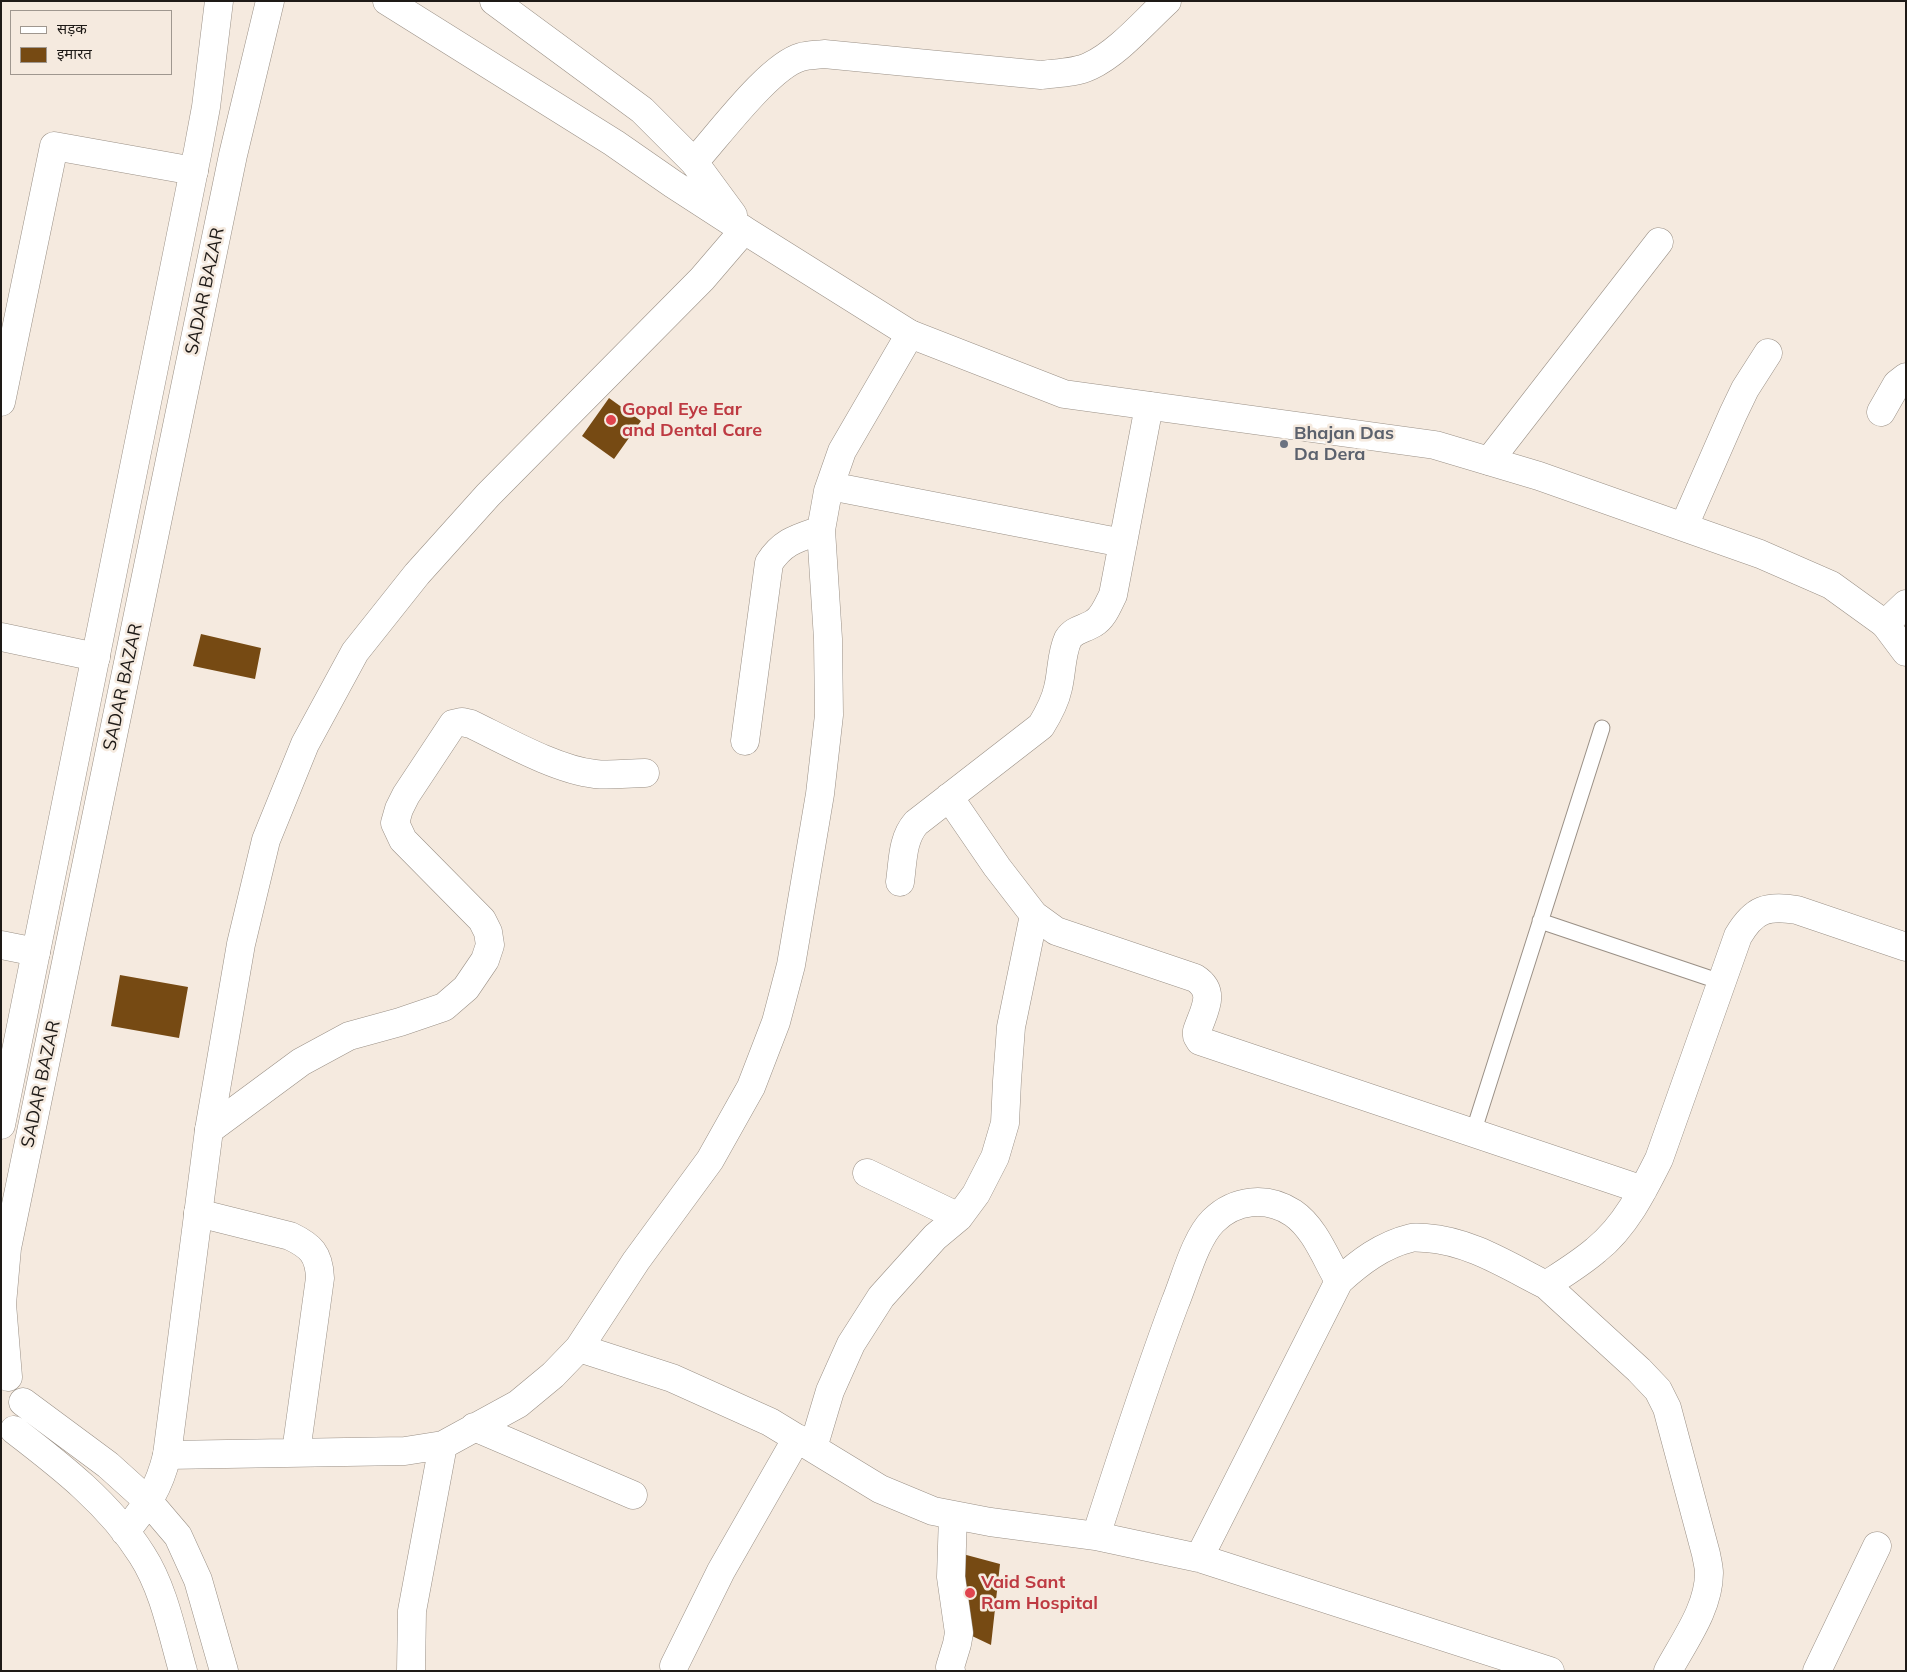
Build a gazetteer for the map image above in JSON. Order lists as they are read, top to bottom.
{
  "streets": {
    "street": ["SADAR BAZAR"]
  },
  "places": ["Gopal Eye Ear and Dental Care", "Bhajan Das Da Dera", "Vaid Sant Ram Hospital"],
  "legend": ["सड़क", "इमारत"]
}
